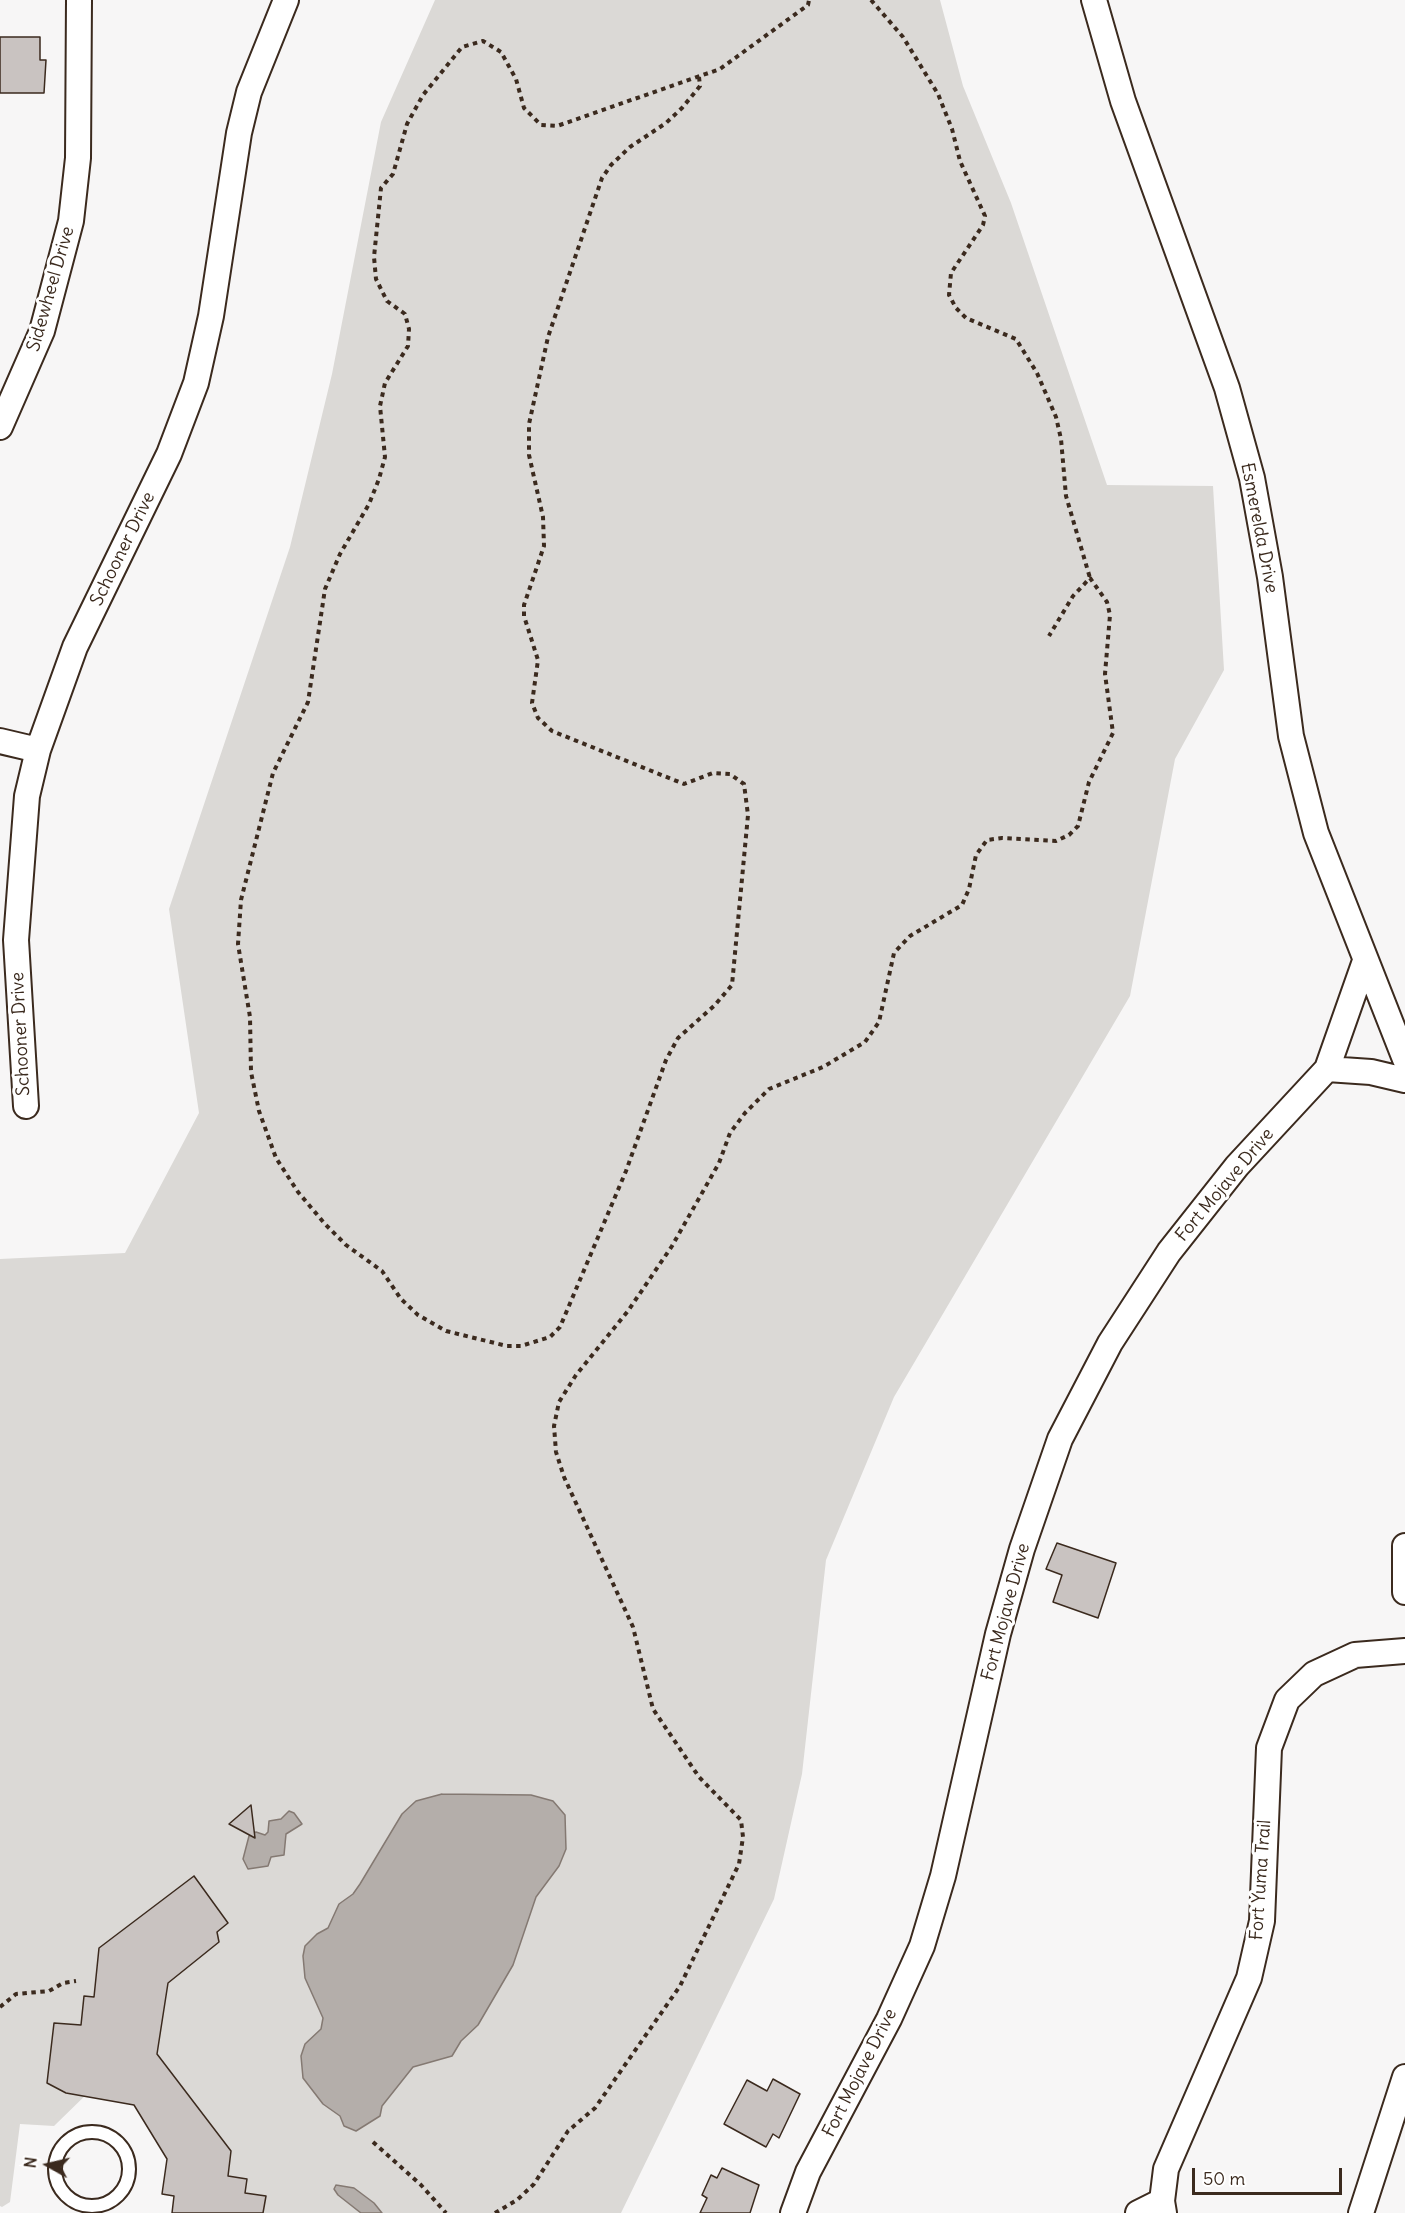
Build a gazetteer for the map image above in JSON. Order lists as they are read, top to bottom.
{
  "streets": {
    "street": [
      "Sidewheel Drive",
      "Esmerelda Drive",
      "Schooner Drive",
      "Fort Mojave Drive",
      "Fort Yuma Trail"
    ]
  },
  "scale_bar": "50 m",
  "north": "left"
}
